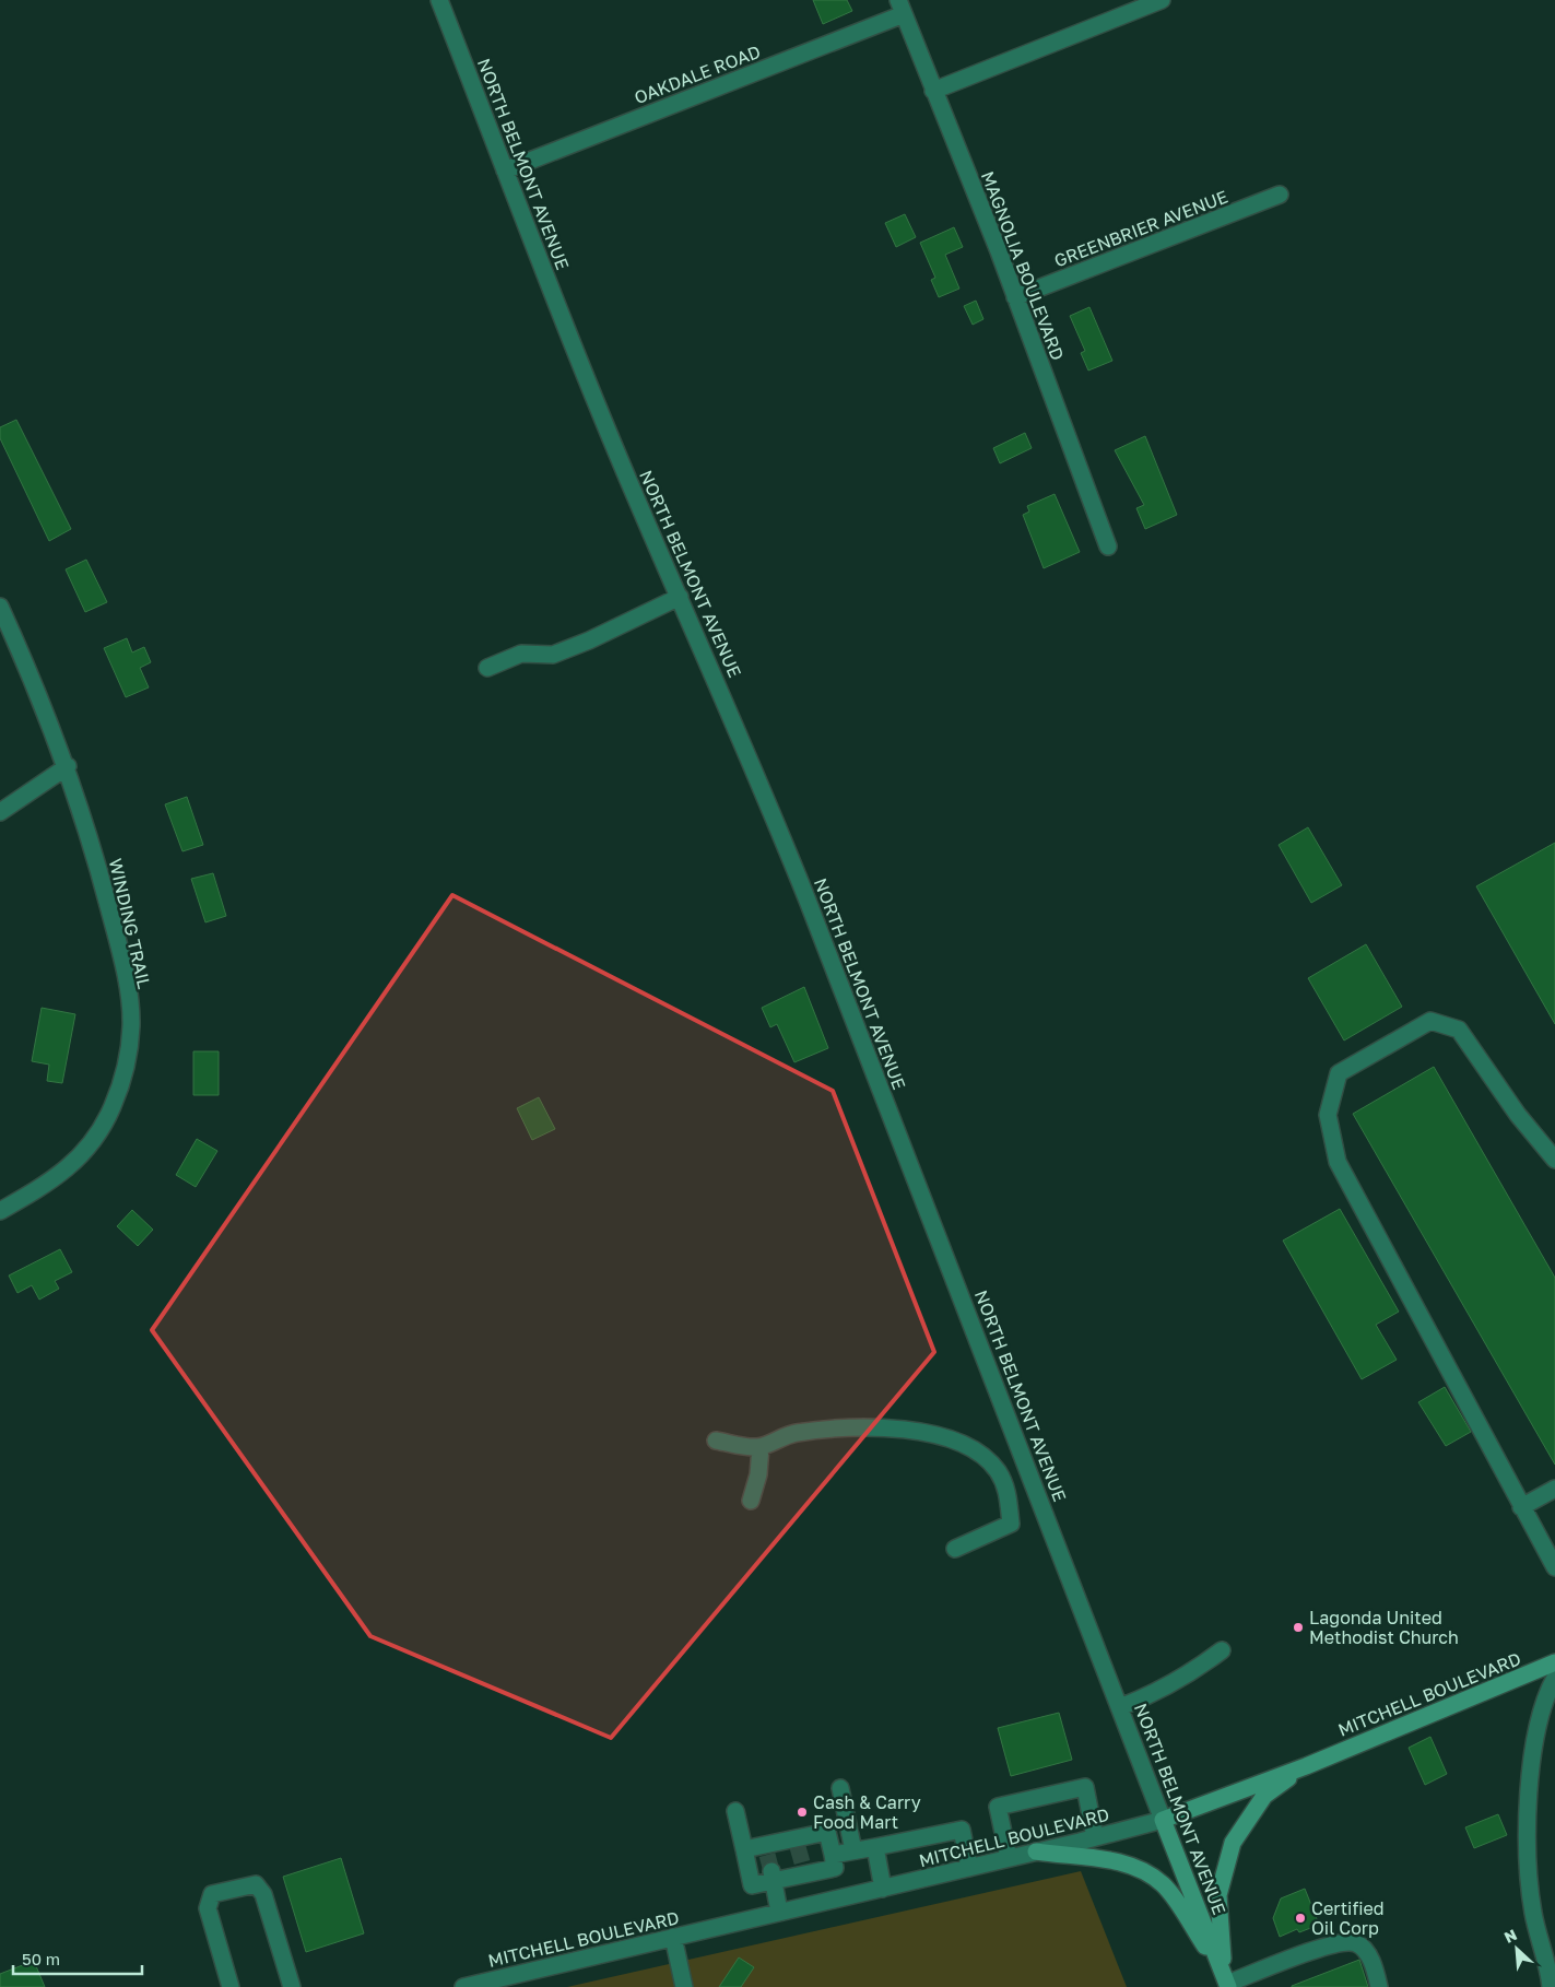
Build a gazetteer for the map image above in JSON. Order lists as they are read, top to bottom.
{
  "streets": {
    "main road": ["NORTH BELMONT AVENUE", "MITCHELL BOULEVARD"],
    "street": [
      "OAKDALE ROAD",
      "GREENBRIER AVENUE",
      "MAGNOLIA BOULEVARD",
      "WINDING TRAIL"
    ]
  },
  "crossings": [
    ["OAKDALE ROAD", "NORTH BELMONT AVENUE"],
    ["OAKDALE ROAD", "MAGNOLIA BOULEVARD"],
    ["NORTH BELMONT AVENUE", "MITCHELL BOULEVARD"],
    ["GREENBRIER AVENUE", "MAGNOLIA BOULEVARD"]
  ],
  "places": ["Lagonda United Methodist Church", "Cash & Carry Food Mart", "Certified Oil Corp"],
  "scale_bar": "50 m",
  "north": "top left"
}
